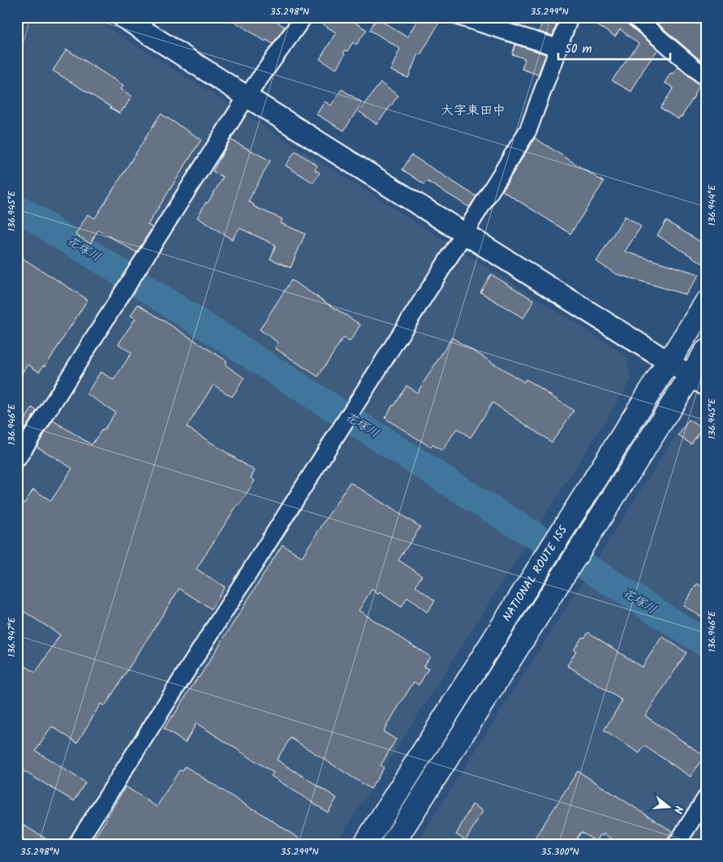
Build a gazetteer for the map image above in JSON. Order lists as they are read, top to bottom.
{
  "streets": {
    "highway": ["NATIONAL ROUTE 155"]
  },
  "districts": ["大字東田中"],
  "water": ["花塚川"],
  "scale_bar": "50 m",
  "north": "right",
  "coordinates": [
    "35.298°N",
    "35.299°N",
    "136.944°E",
    "136.945°E",
    "136.946°E",
    "136.947°E",
    "35.300°N"
  ]
}
